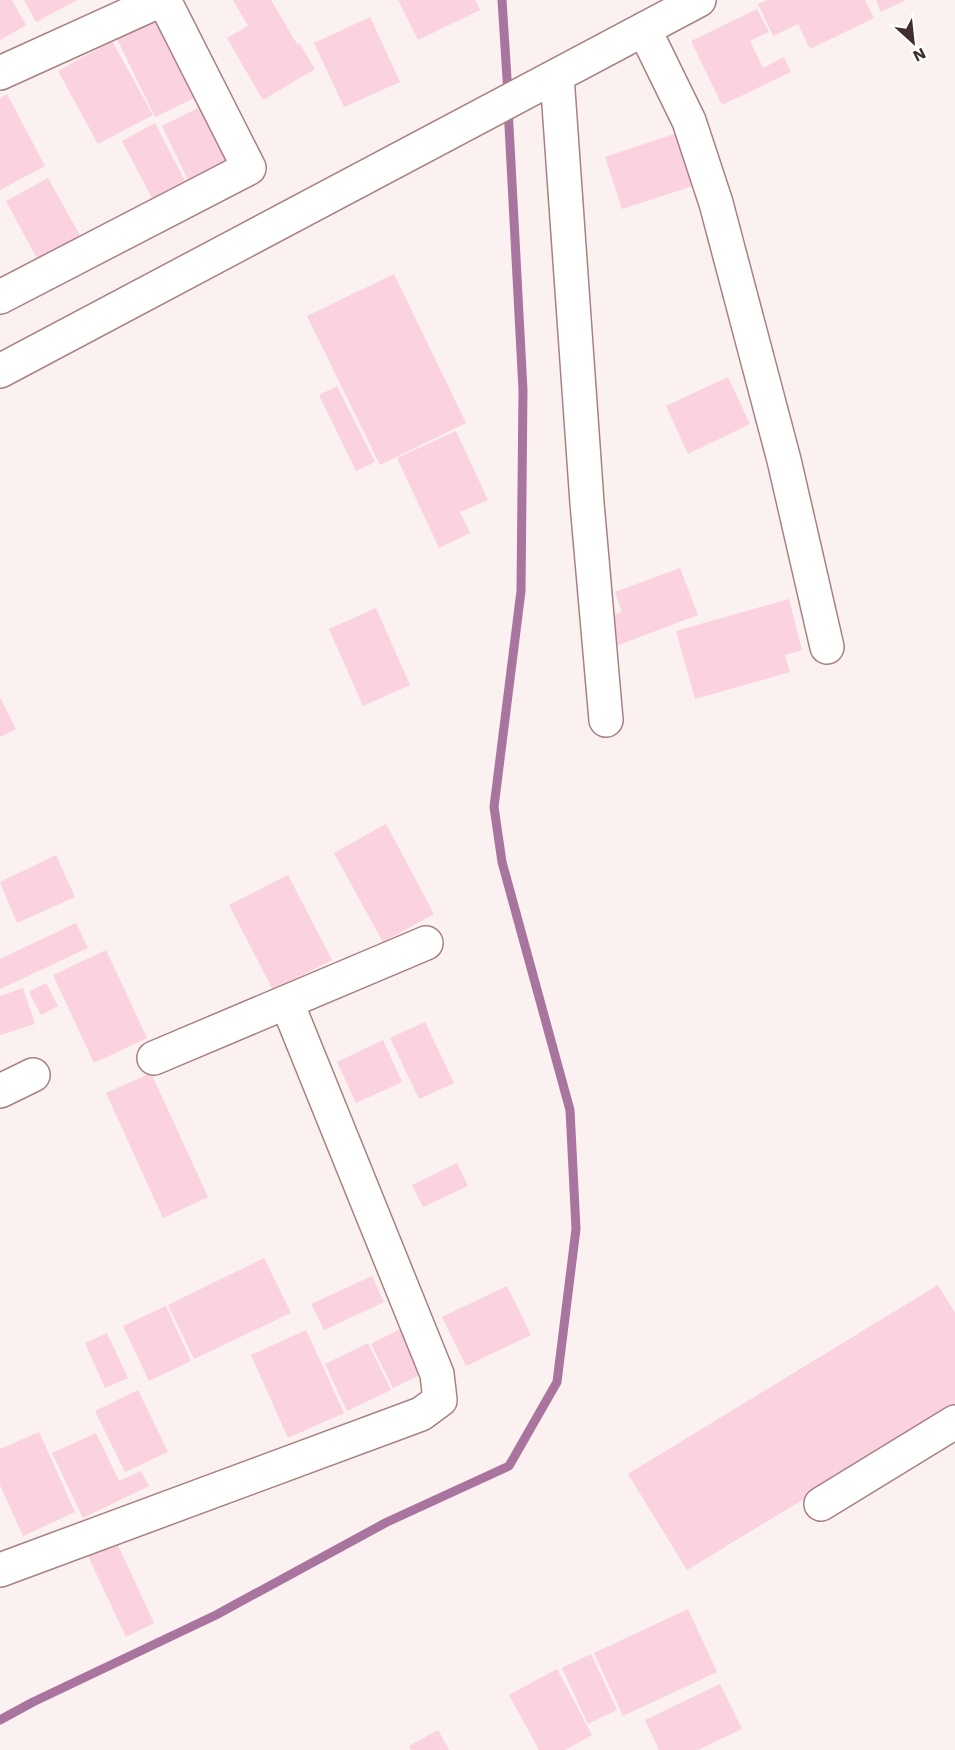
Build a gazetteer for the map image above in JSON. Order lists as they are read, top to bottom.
{
  "north": "bottom right"
}
